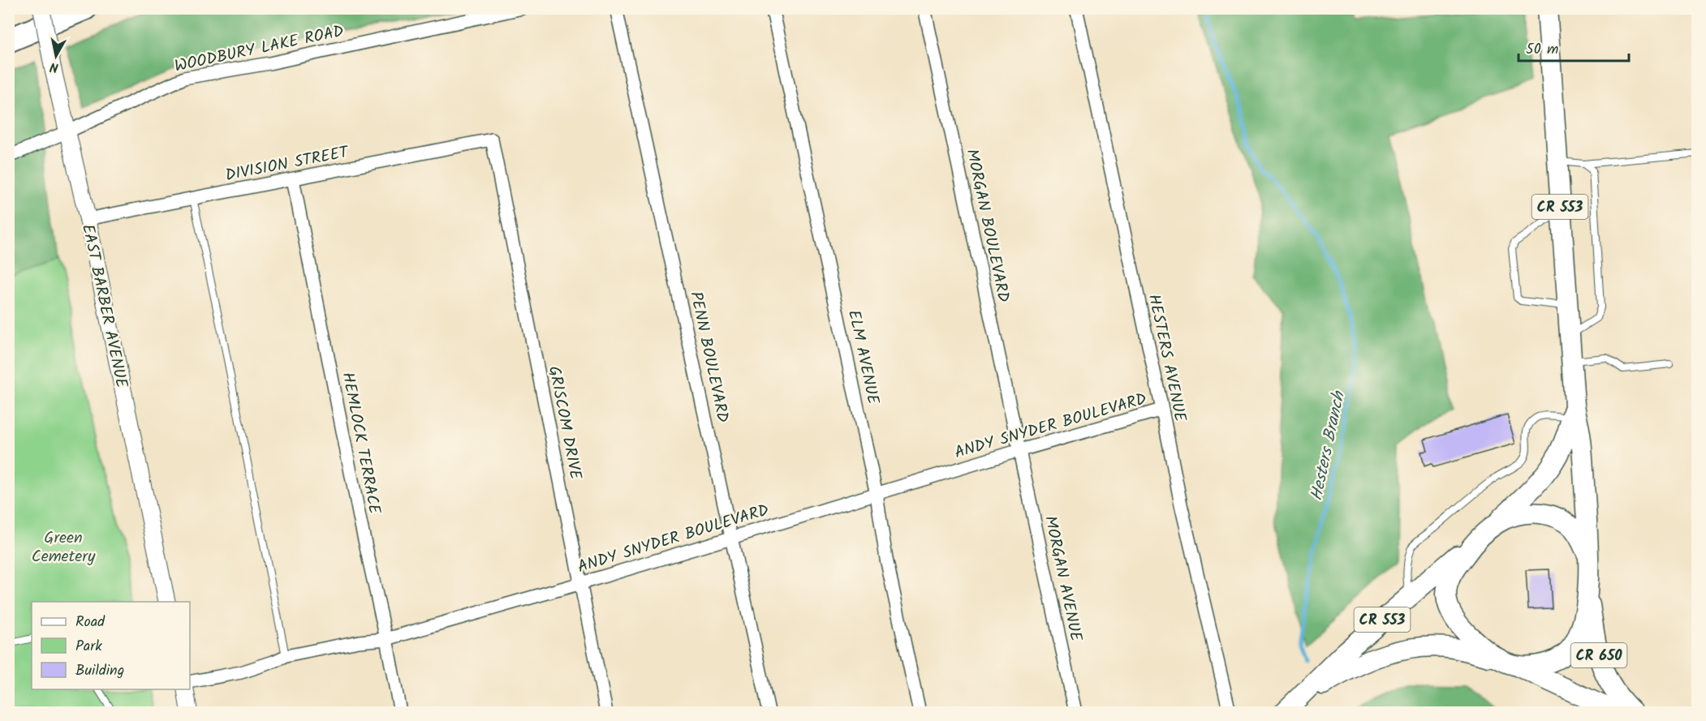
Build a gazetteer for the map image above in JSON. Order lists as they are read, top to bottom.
{
  "streets": {
    "main road": ["CR 553", "CR 650"],
    "street": [
      "WOODBURY LAKE ROAD",
      "DIVISION STREET",
      "MORGAN BOULEVARD",
      "EAST BARBER AVENUE",
      "PENN BOULEVARD",
      "ELM AVENUE",
      "HESTERS AVENUE",
      "GRISCOM DRIVE",
      "ANDY SNYDER BOULEVARD",
      "HEMLOCK TERRACE",
      "MORGAN AVENUE"
    ]
  },
  "crossings": [
    ["WOODBURY LAKE ROAD", "EAST BARBER AVENUE"],
    ["DIVISION STREET", "EAST BARBER AVENUE"],
    ["DIVISION STREET", "GRISCOM DRIVE"],
    ["DIVISION STREET", "HEMLOCK TERRACE"],
    ["CR 553", "CR 650"],
    ["MORGAN BOULEVARD", "ANDY SNYDER BOULEVARD"],
    ["MORGAN BOULEVARD", "MORGAN AVENUE"],
    ["PENN BOULEVARD", "ANDY SNYDER BOULEVARD"],
    ["ELM AVENUE", "ANDY SNYDER BOULEVARD"],
    ["HESTERS AVENUE", "ANDY SNYDER BOULEVARD"],
    ["GRISCOM DRIVE", "ANDY SNYDER BOULEVARD"],
    ["ANDY SNYDER BOULEVARD", "HEMLOCK TERRACE"],
    ["ANDY SNYDER BOULEVARD", "MORGAN AVENUE"]
  ],
  "water": ["Hesters Branch"],
  "parks": ["Green Cemetery"],
  "legend": ["Road", "Park", "Building"],
  "scale_bar": "50 m",
  "north": "bottom"
}
